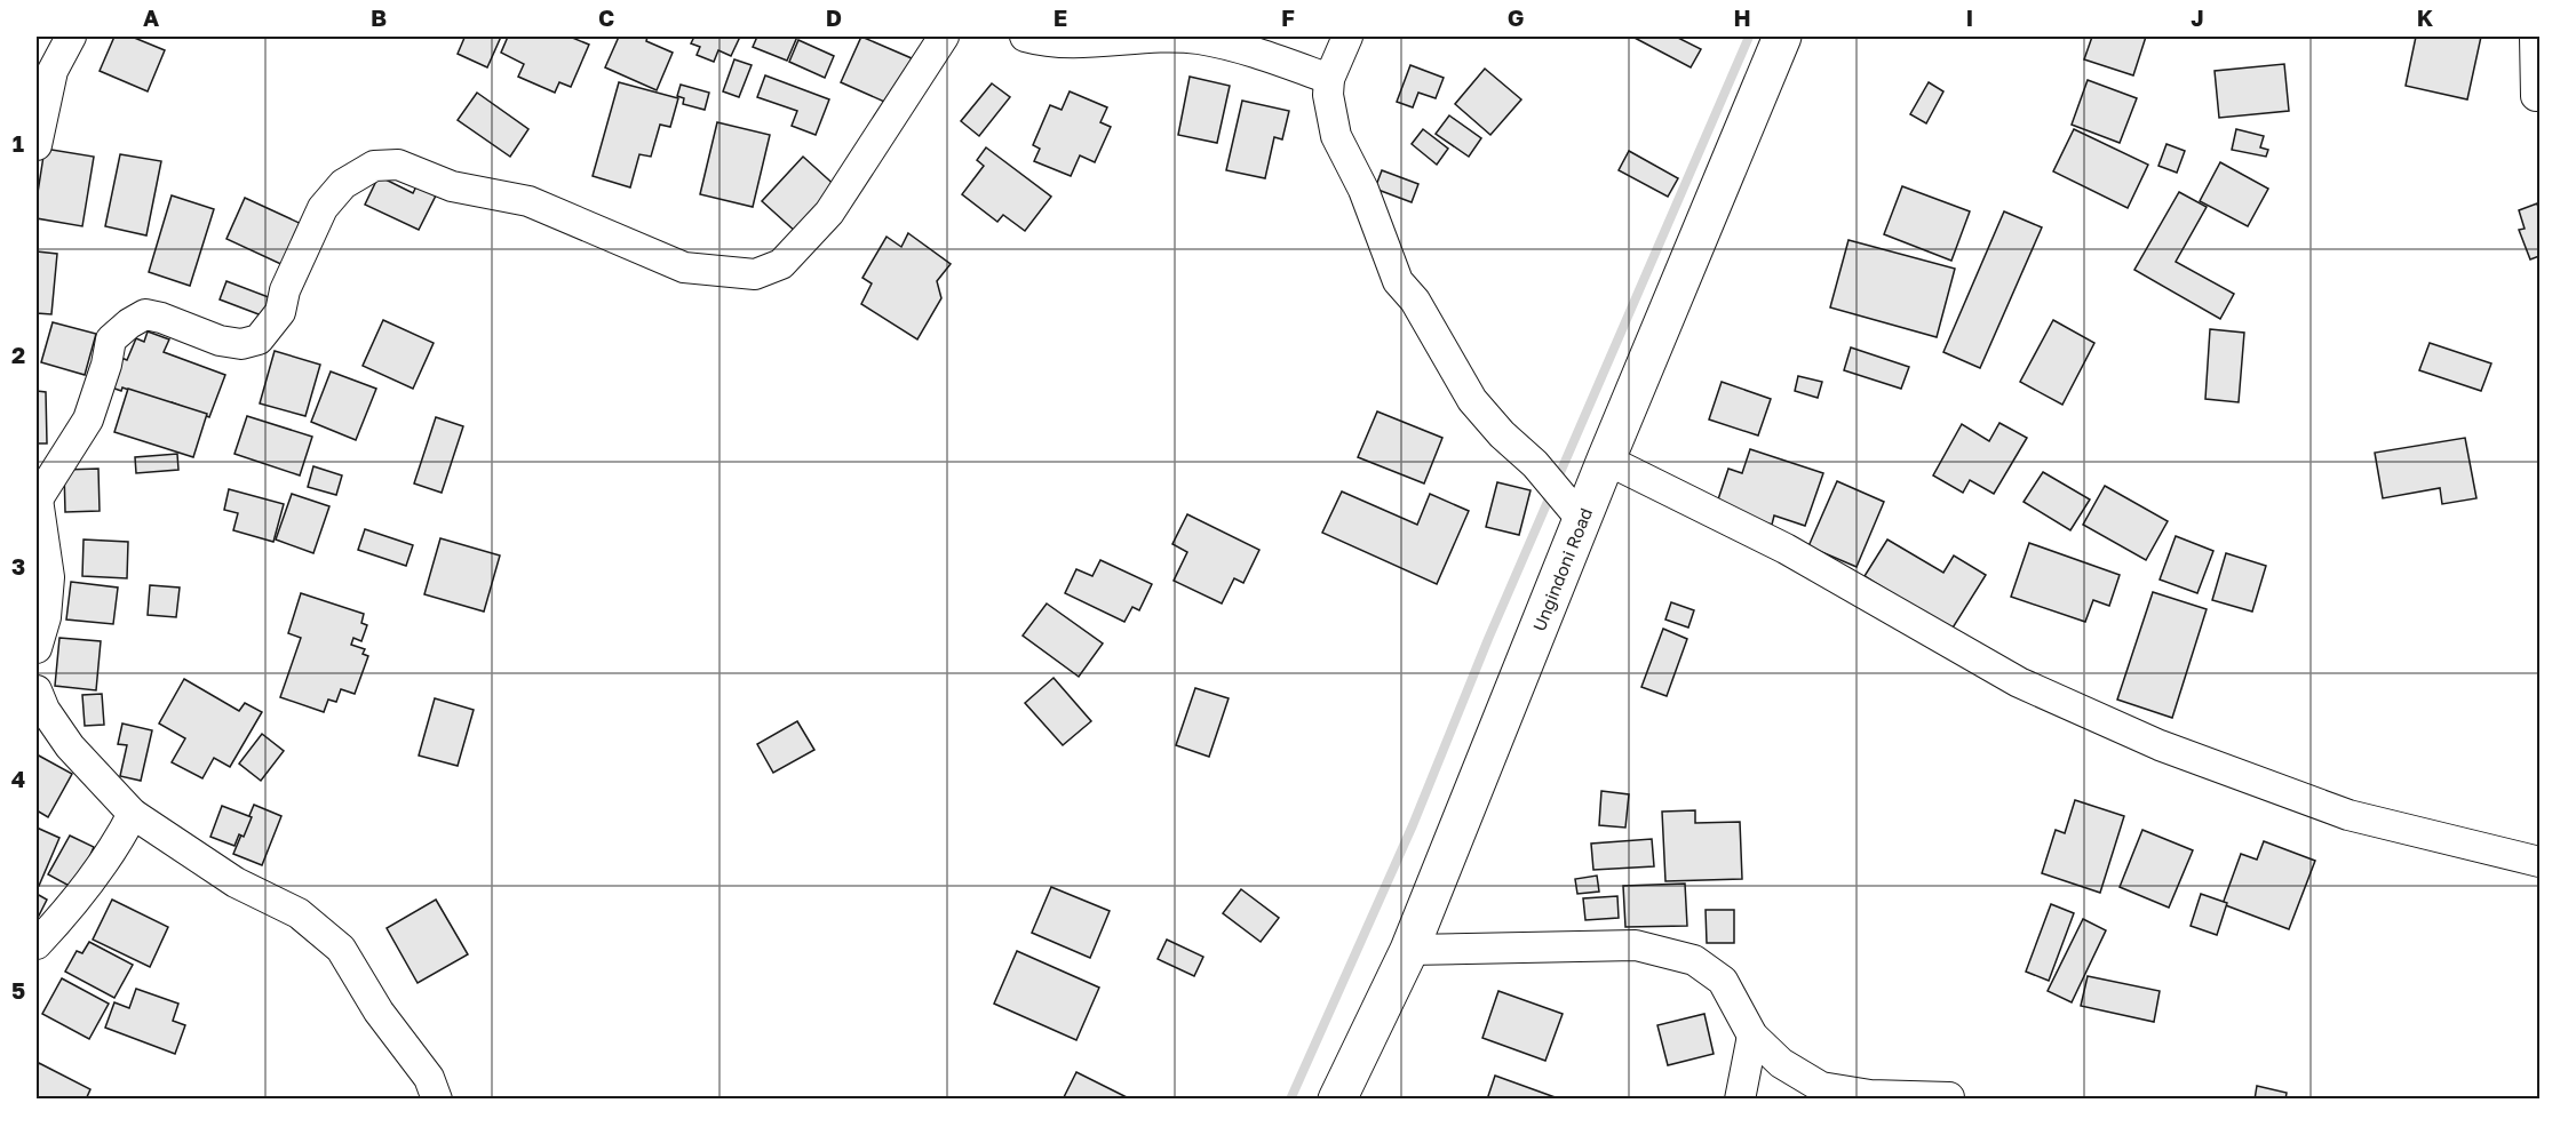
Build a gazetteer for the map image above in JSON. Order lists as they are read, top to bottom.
{
  "streets": {
    "main road": ["Ungindoni Road"]
  },
  "grid": {
    "columns": [
      "A",
      "B",
      "C",
      "D",
      "E",
      "F",
      "G",
      "H",
      "I",
      "J",
      "K"
    ],
    "rows": [
      "1",
      "2",
      "3",
      "4",
      "5"
    ]
  }
}
